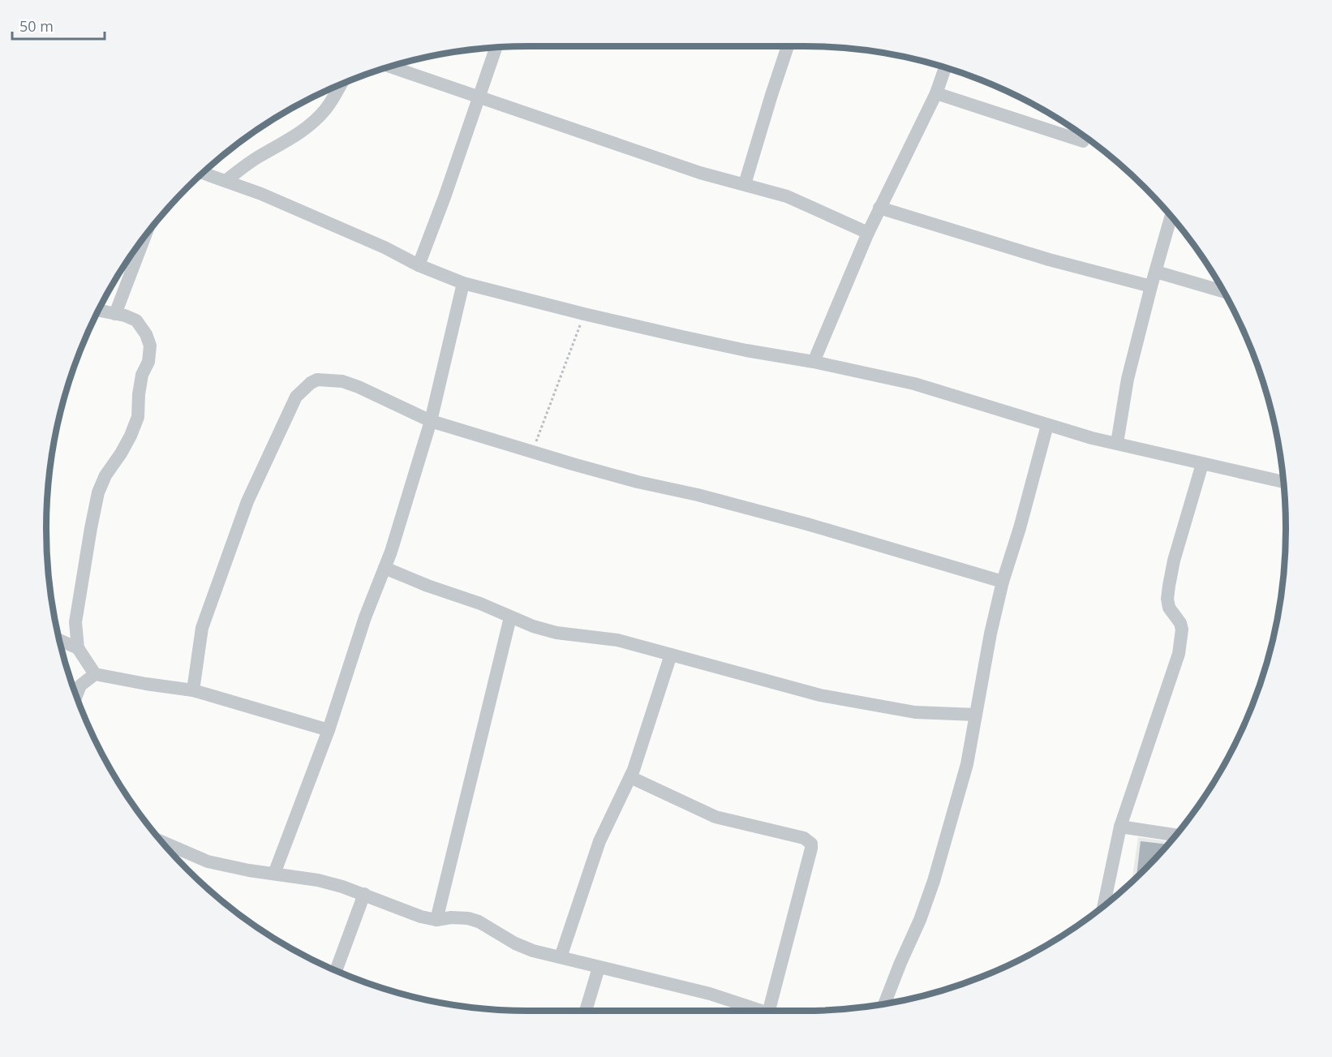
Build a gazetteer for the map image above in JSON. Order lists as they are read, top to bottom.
{
  "scale_bar": "50 m"
}
